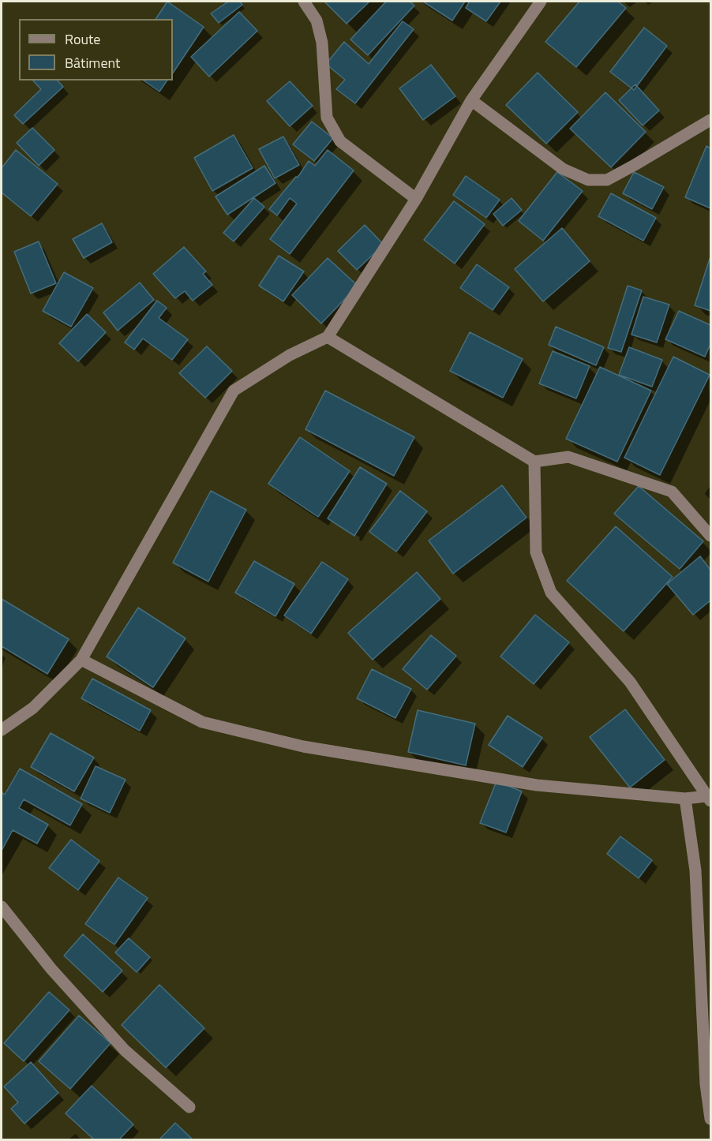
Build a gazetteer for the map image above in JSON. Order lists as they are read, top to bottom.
{
  "legend": ["Route", "Bâtiment"]
}
